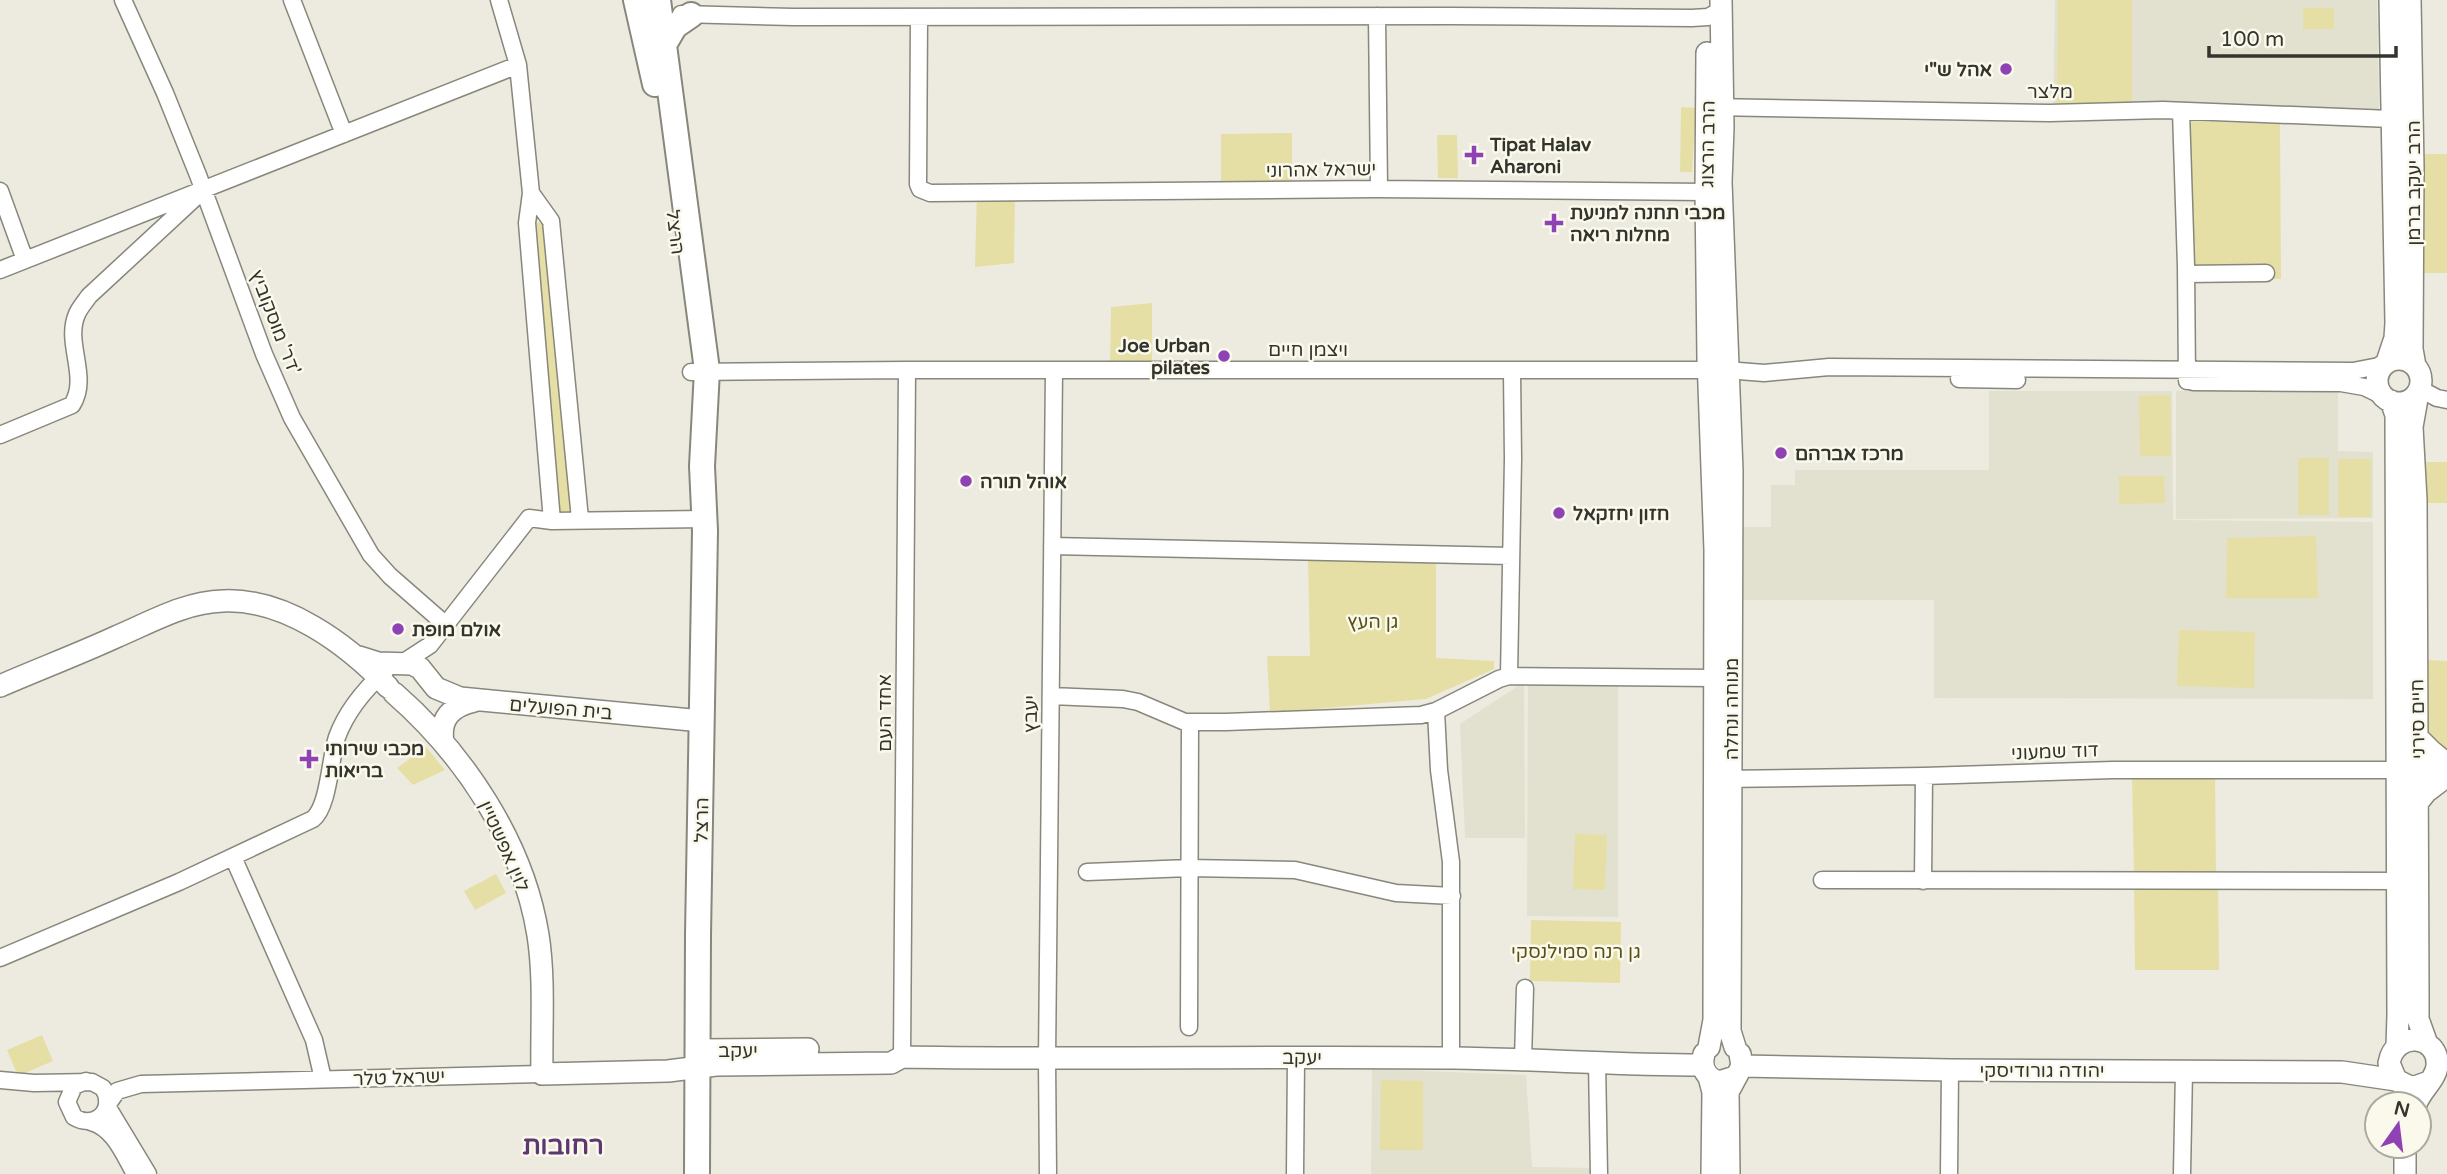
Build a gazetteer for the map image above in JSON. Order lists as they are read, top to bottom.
{
  "streets": {
    "main road": ["הרצל"],
    "street": [
      "מלצר",
      "הרב הרצוג",
      "ישראל אהרוני",
      "הרב יעקב ברמן",
      "דר' מוסקוביץ'",
      "ויצמן חיים",
      "בית הפועלים",
      "מנוחה ונחלה",
      "אחד העם",
      "יעבץ",
      "חיים סירני",
      "דוד שמעוני",
      "לוין אפשטיין",
      "יעקב",
      "יהודה גורודיסקי",
      "ישראל טלר"
    ]
  },
  "crossings": [
    ["מלצר", "הרב הרצוג"],
    ["מלצר", "הרב יעקב ברמן"],
    ["הרב הרצוג", "ישראל אהרוני"],
    ["הרב הרצוג", "ויצמן חיים"],
    ["הרב הרצוג", "מנוחה ונחלה"],
    ["הרב יעקב ברמן", "חיים סירני"],
    ["הרצל", "ויצמן חיים"],
    ["הרצל", "בית הפועלים"],
    ["הרצל", "יעקב"],
    ["הרצל", "ישראל טלר"],
    ["ויצמן חיים", "מנוחה ונחלה"],
    ["ויצמן חיים", "אחד העם"],
    ["ויצמן חיים", "יעבץ"],
    ["בית הפועלים", "לוין אפשטיין"],
    ["מנוחה ונחלה", "דוד שמעוני"],
    ["מנוחה ונחלה", "יעקב"],
    ["מנוחה ונחלה", "יהודה גורודיסקי"],
    ["אחד העם", "יעקב"],
    ["יעבץ", "יעקב"],
    ["חיים סירני", "דוד שמעוני"],
    ["חיים סירני", "יהודה גורודיסקי"],
    ["לוין אפשטיין", "ישראל טלר"],
    ["יעקב", "ישראל טלר"]
  ],
  "districts": ["רחובות"],
  "parks": ["גן העץ", "גן רנה סמילנסקי"],
  "places": {
    "other": [
      "אהל ש\"י",
      "Joe Urban pilates",
      "מרכז אברהם",
      "אוהל תורה",
      "חזון יחזקאל",
      "אולם מופת"
    ],
    "health": ["Tipat Halav Aharoni", "מכבי תחנה למניעת מחלות ריאה", "מכבי שירותי בריאות"]
  },
  "scale_bar": "100 m",
  "north": "top"
}
